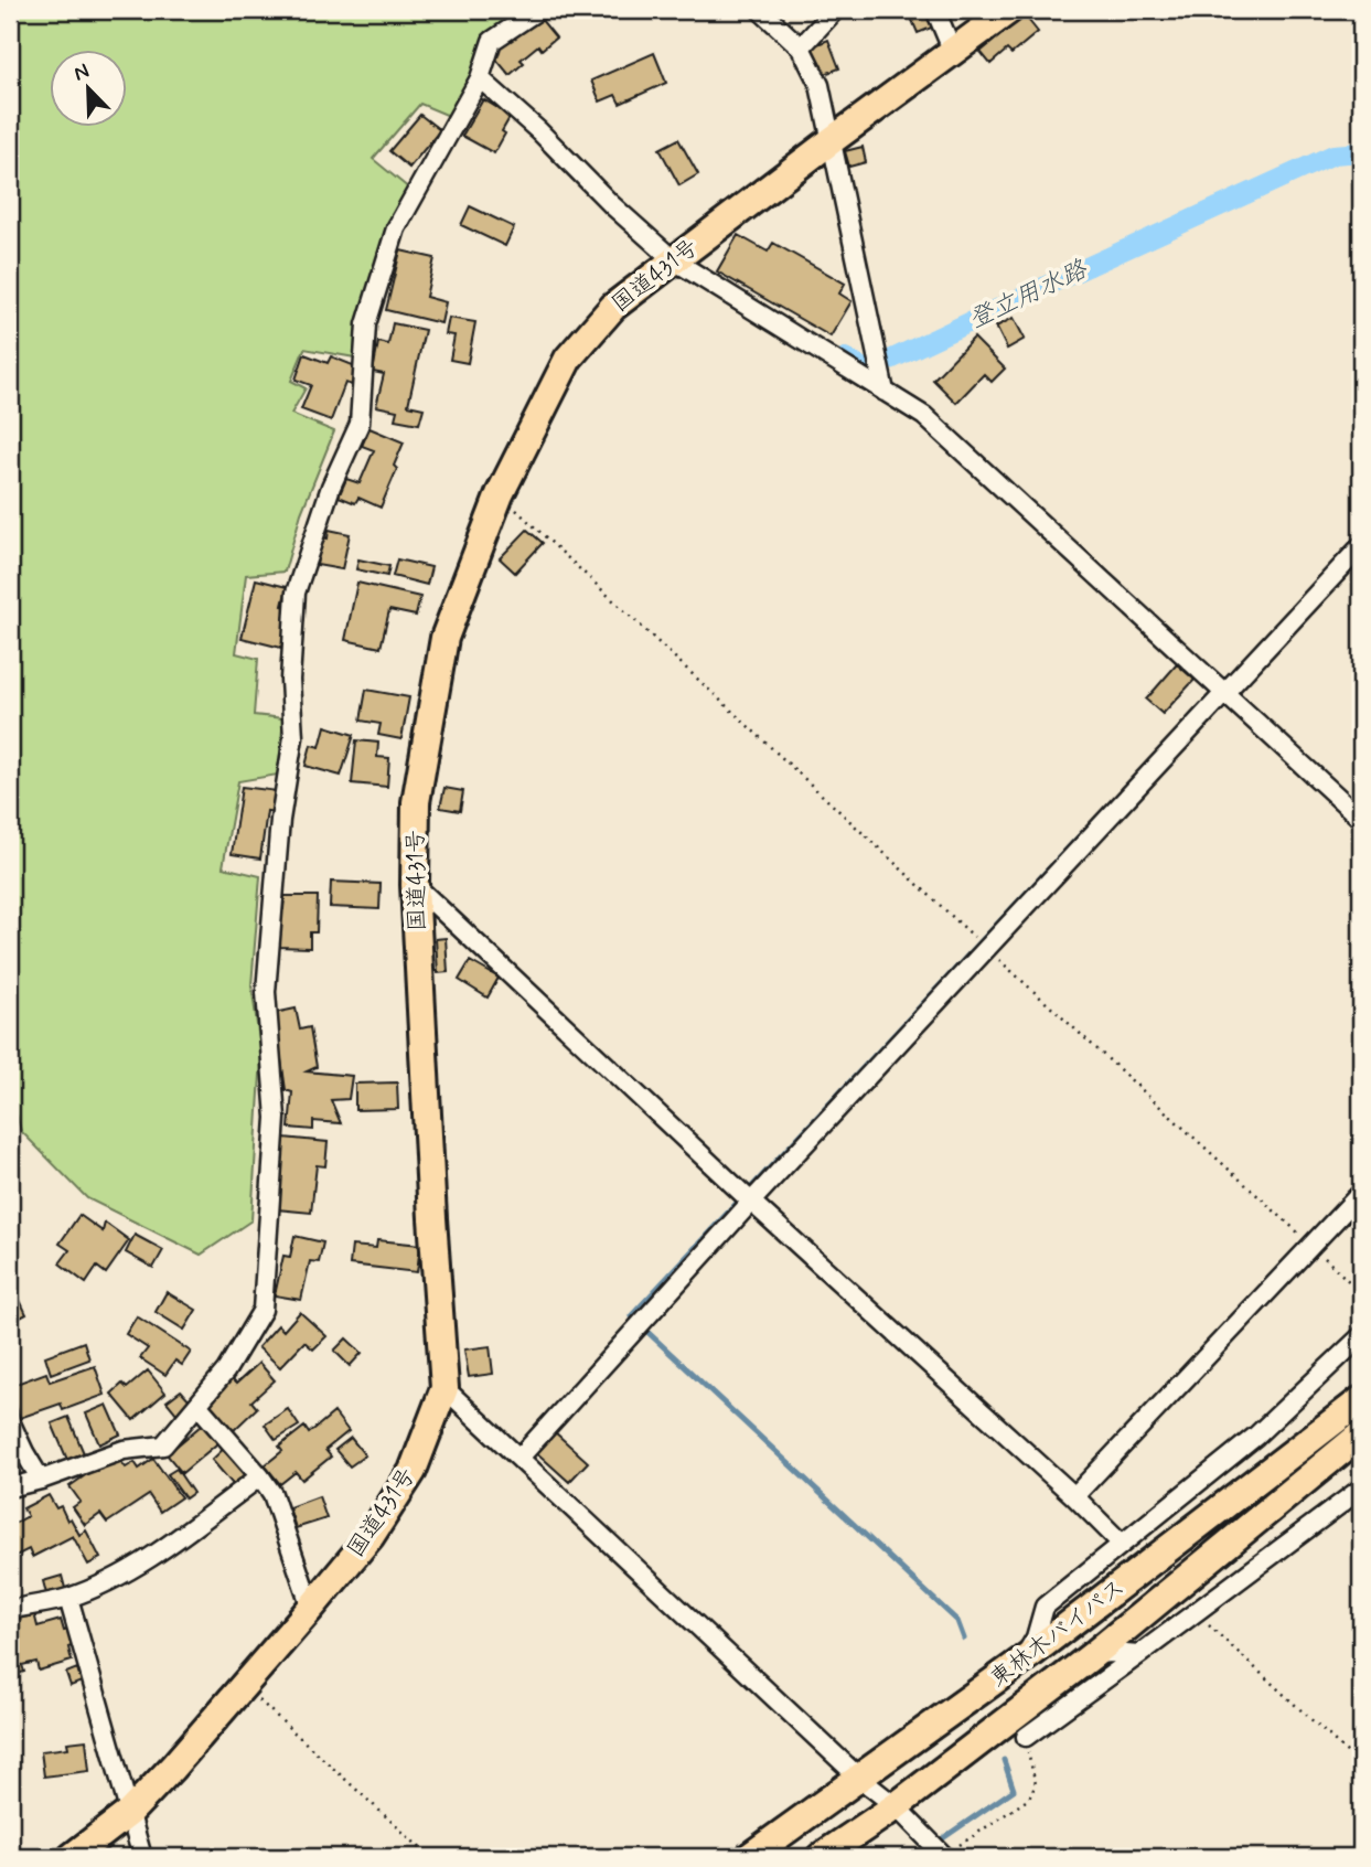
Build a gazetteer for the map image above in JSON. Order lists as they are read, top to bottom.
{
  "streets": {
    "highway": ["国道431号", "東林木バイパス"]
  },
  "water": ["登立用水路"],
  "north": "top left"
}
